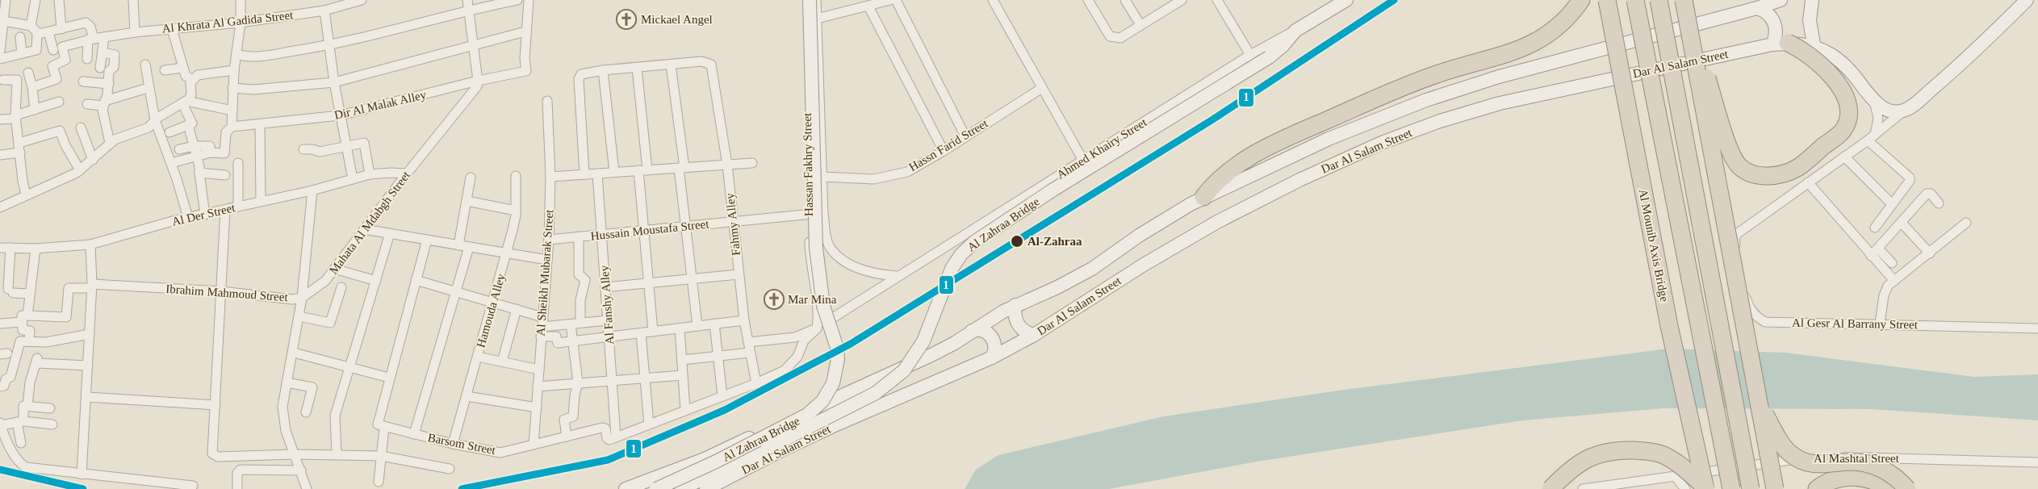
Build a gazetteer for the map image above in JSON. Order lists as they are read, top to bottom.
{
  "streets": {
    "highway": ["Al Mounib Axis Bridge"],
    "main road": ["Dar Al Salam Street", "Ahmed Khairy Street", "Al Zahraa Bridge"],
    "street": [
      "Al Khrata Al Gadida Street",
      "Dir Al Malak Alley",
      "Hassn Farid Street",
      "Hassan Fakhry Street",
      "Al Der Street",
      "Mahata Al Mdabgh Street",
      "Fahmy Alley",
      "Hussain Moustafa Street",
      "Al Sheikh Mubarak Street",
      "Ibrahim Mahmoud Street",
      "Al Fanshy Alley",
      "Hamouda Alley",
      "Al Gesr Al Barrany Street",
      "Barsom Street",
      "Al Mashtal Street"
    ]
  },
  "crossings": [
    ["Dir Al Malak Alley", "Mahata Al Mdabgh Street"],
    ["Hassn Farid Street", "Hassan Fakhry Street"],
    ["Ahmed Khairy Street", "Hassan Fakhry Street"],
    ["Ahmed Khairy Street", "Fahmy Alley"],
    ["Ahmed Khairy Street", "Al Zahraa Bridge"],
    ["Hassan Fakhry Street", "Hussain Moustafa Street"],
    ["Al Der Street", "Mahata Al Mdabgh Street"],
    ["Al Der Street", "Ibrahim Mahmoud Street"],
    ["Mahata Al Mdabgh Street", "Ibrahim Mahmoud Street"],
    ["Fahmy Alley", "Hussain Moustafa Street"],
    ["Hussain Moustafa Street", "Al Sheikh Mubarak Street"],
    ["Hussain Moustafa Street", "Al Fanshy Alley"],
    ["Al Sheikh Mubarak Street", "Barsom Street"],
    ["Al Fanshy Alley", "Barsom Street"],
    ["Hamouda Alley", "Barsom Street"]
  ],
  "places": {
    "church": ["Mickael Angel", "Mar Mina"],
    "other": ["Al-Zahraa"]
  },
  "lines": ["transit line 1"]
}
